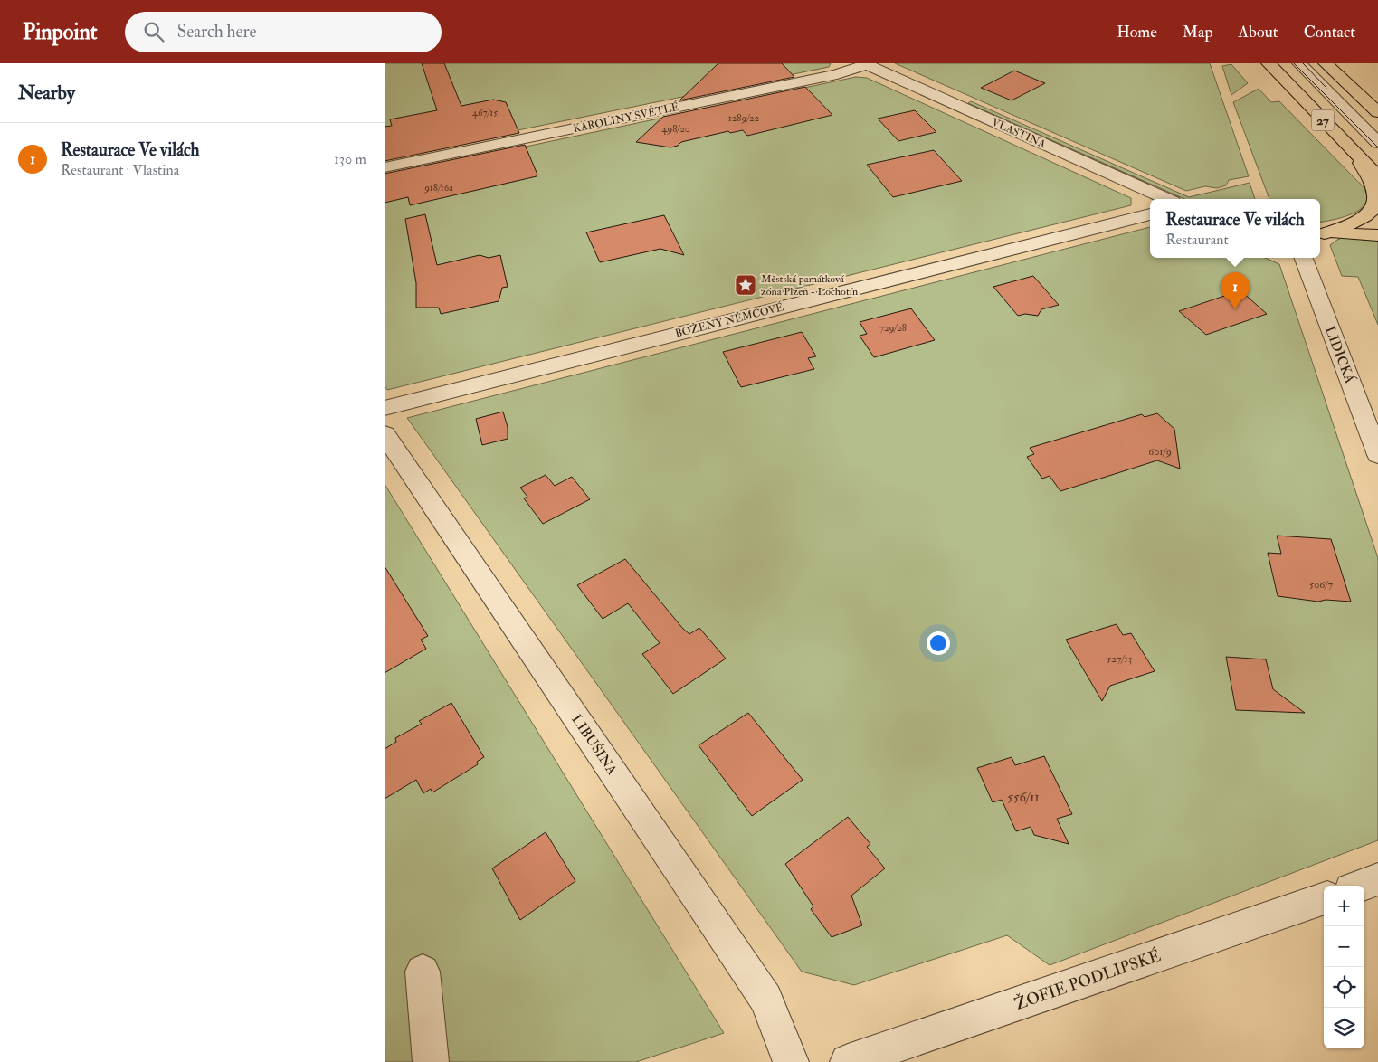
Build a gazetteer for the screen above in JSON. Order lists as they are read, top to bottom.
{
  "streets": {
    "main road": ["27"],
    "street": [
      "KAROLINY SVĚTLÉ",
      "VLASTINA",
      "BOŽENY NĚMCOVÉ",
      "LIDICKÁ",
      "LIBUŠINA",
      "ŽOFIE PODLIPSKÉ"
    ]
  },
  "crossings": [
    ["KAROLINY SVĚTLÉ", "VLASTINA"]
  ],
  "places": {
    "place": ["Městská památková zóna Plzeň - Lochotín"]
  },
  "house_numbers": [
    "467/15",
    "1289/22",
    "498/20",
    "918/16a",
    "729/28",
    "601/9",
    "506/7",
    "527/13",
    "556/11"
  ],
  "page": {
    "header": "Pinpoint",
    "search": "Search here",
    "nav": [
      "Home",
      "Map",
      "About",
      "Contact"
    ],
    "heading": "Nearby",
    "list": [
      {
        "mark": "1",
        "name": "Restaurace Ve vilách",
        "note": "Restaurant · Vlastina",
        "value": "130 m"
      }
    ],
    "popup": ["Restaurace Ve vilách", "Restaurant"],
    "pins": "1",
    "map_buttons": ["+", "−"]
  }
}
